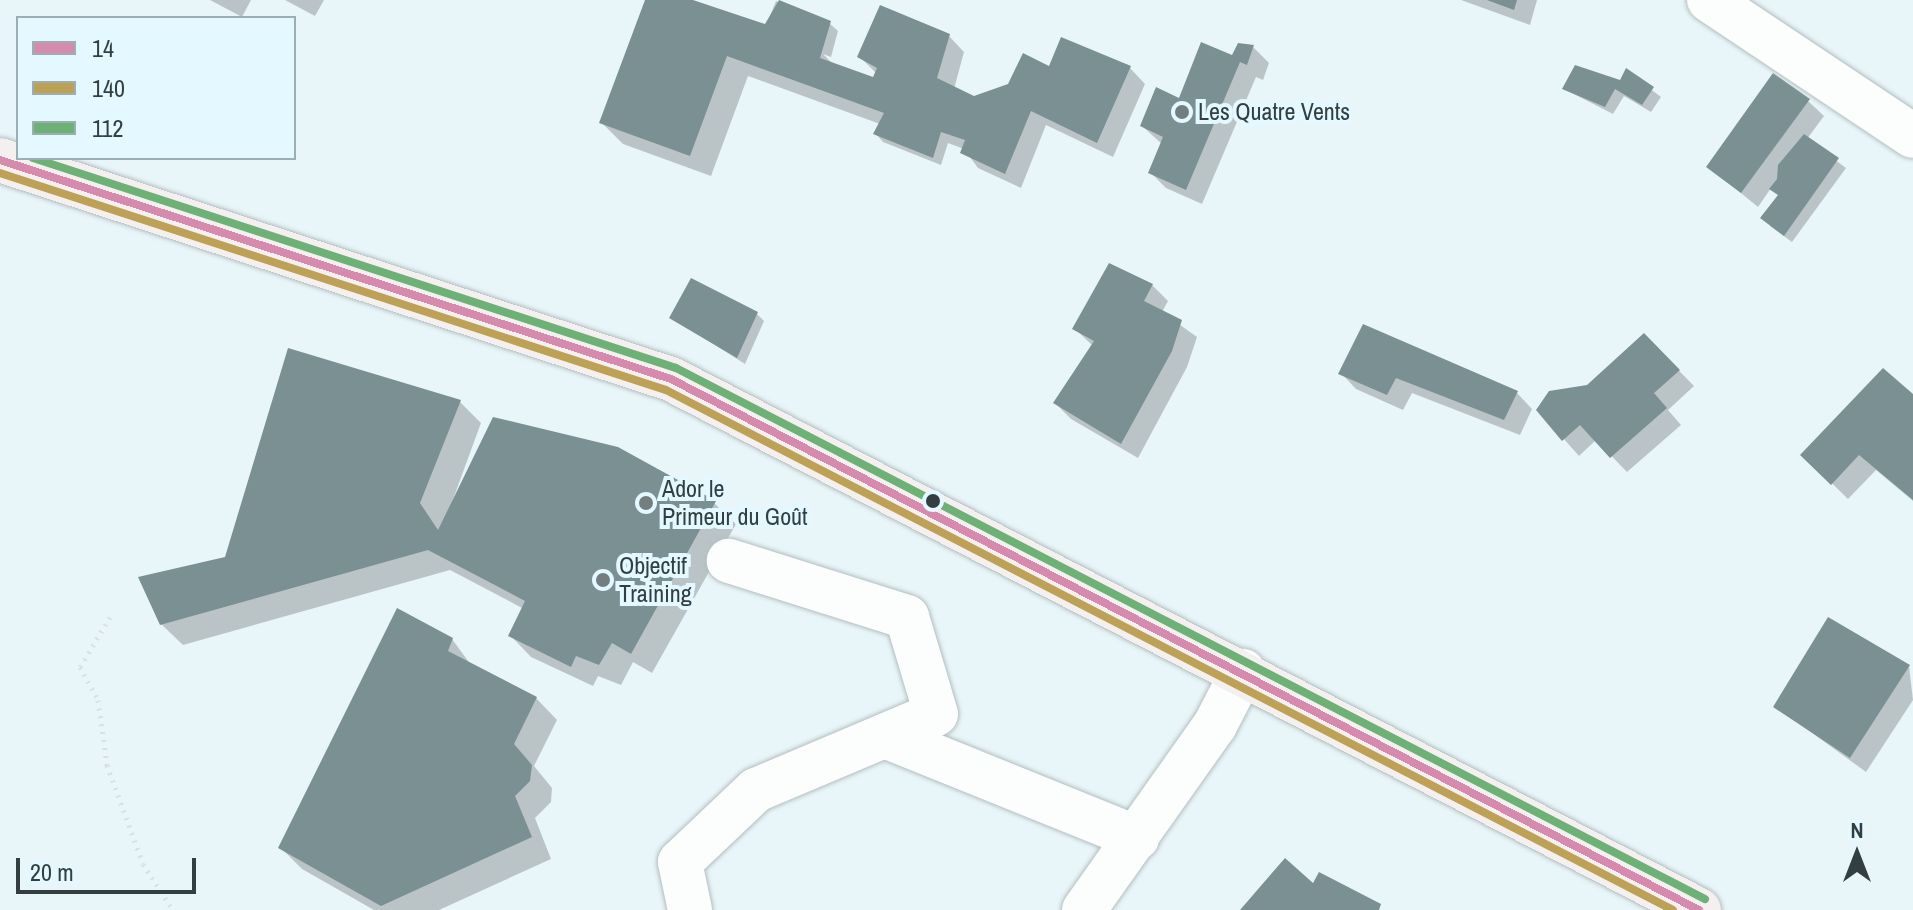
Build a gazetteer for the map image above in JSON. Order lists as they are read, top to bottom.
{
  "places": ["Les Quatre Vents", "Ador le Primeur du Goût", "Objectif Training"],
  "lines": ["transit line 14", "transit line 112", "transit line 140"],
  "legend": ["14", "140", "112"],
  "scale_bar": "20 m",
  "north": "top"
}
